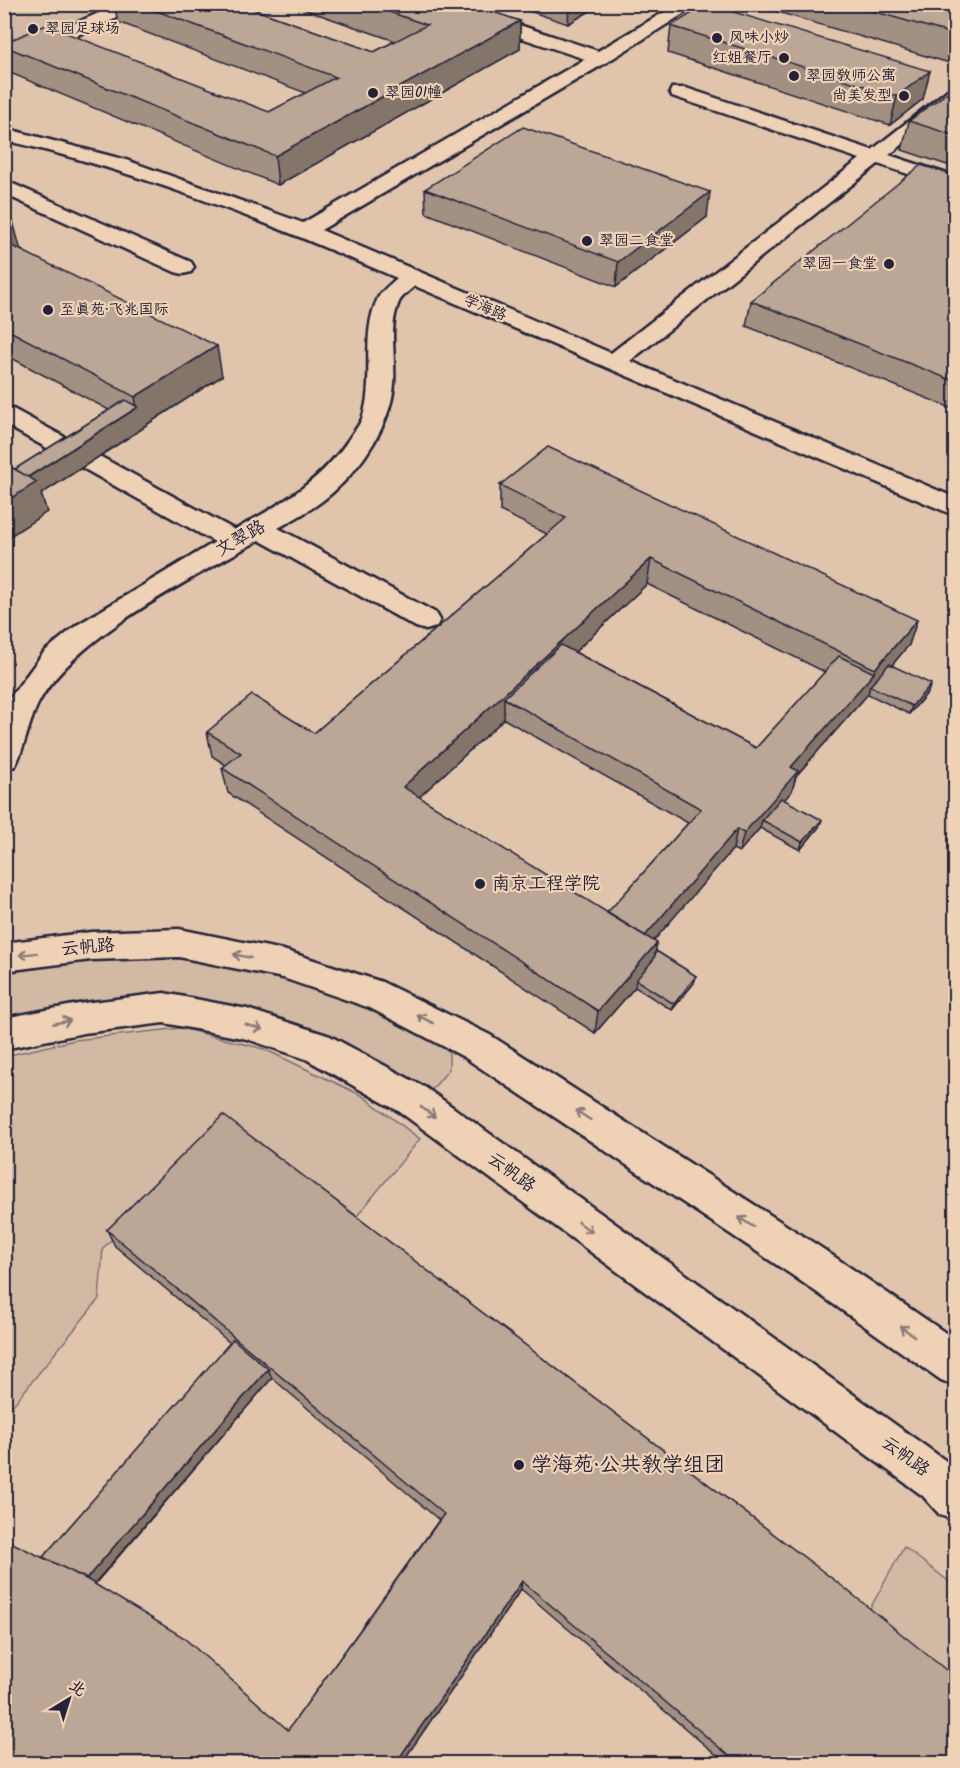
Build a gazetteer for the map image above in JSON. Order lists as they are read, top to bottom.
{
  "streets": {
    "street": ["学海路", "文翠路", "云帆路"]
  },
  "crossings": [
    ["学海路", "文翠路"]
  ],
  "places": [
    "翠园足球场",
    "风味小炒",
    "红姐餐厅",
    "翠园教师公寓",
    "翠园01幢",
    "尚美发型",
    "翠园二食堂",
    "翠园一食堂",
    "至真苑·飞兆国际",
    "南京工程学院",
    "学海苑·公共教学组团"
  ],
  "north": "top right"
}
